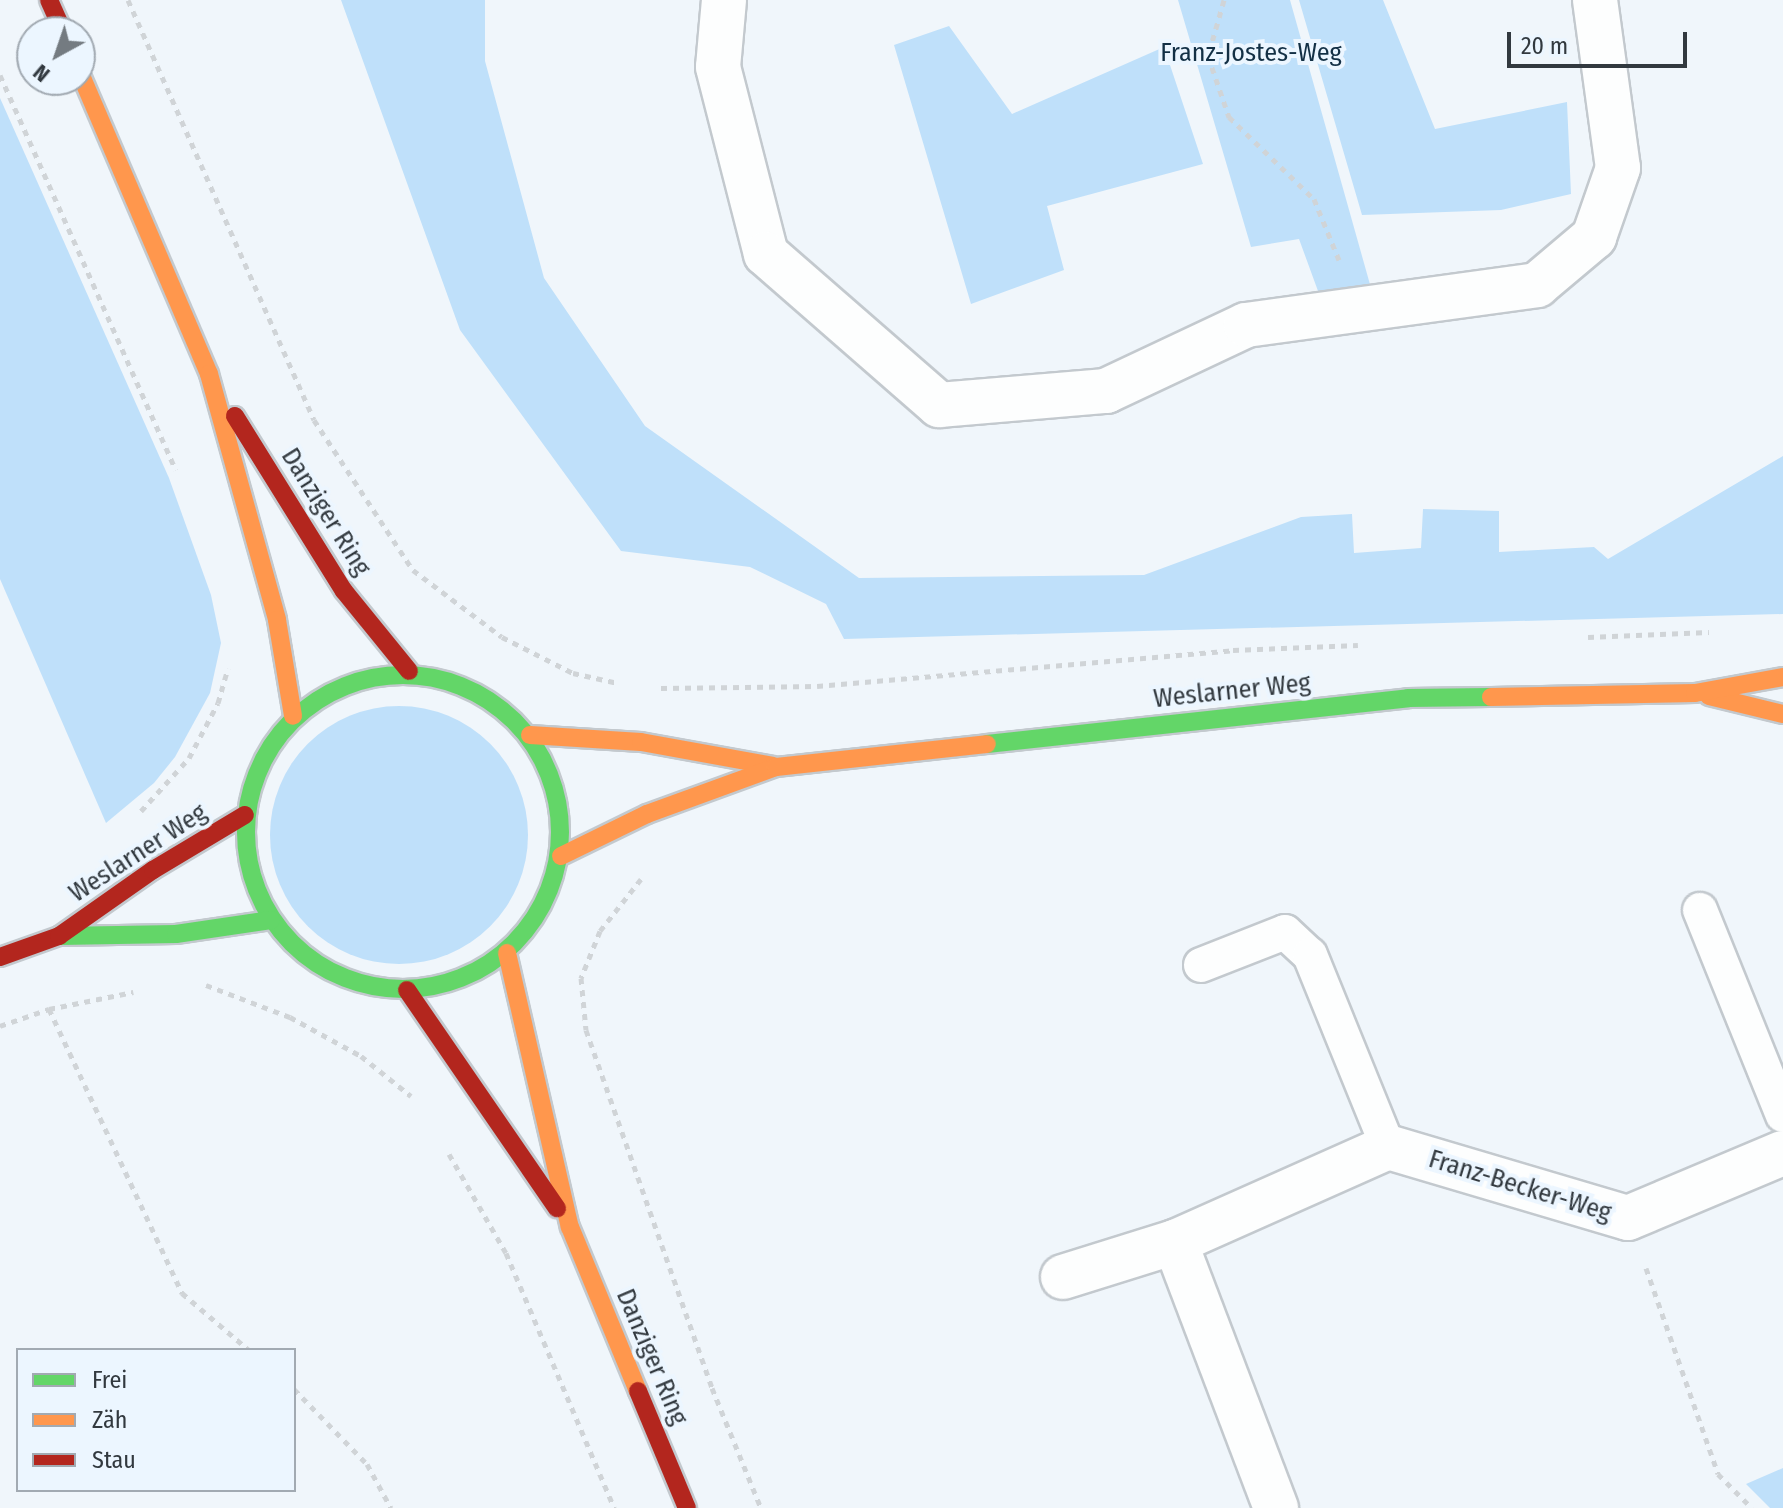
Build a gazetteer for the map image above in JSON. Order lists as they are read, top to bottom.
{
  "streets": {
    "main road": ["Danziger Ring", "Weslarner Weg"],
    "street": ["Franz-Becker-Weg"]
  },
  "parks": ["Franz-Jostes-Weg"],
  "legend": ["Frei", "Zäh", "Stau"],
  "scale_bar": "20 m",
  "north": "bottom left"
}
